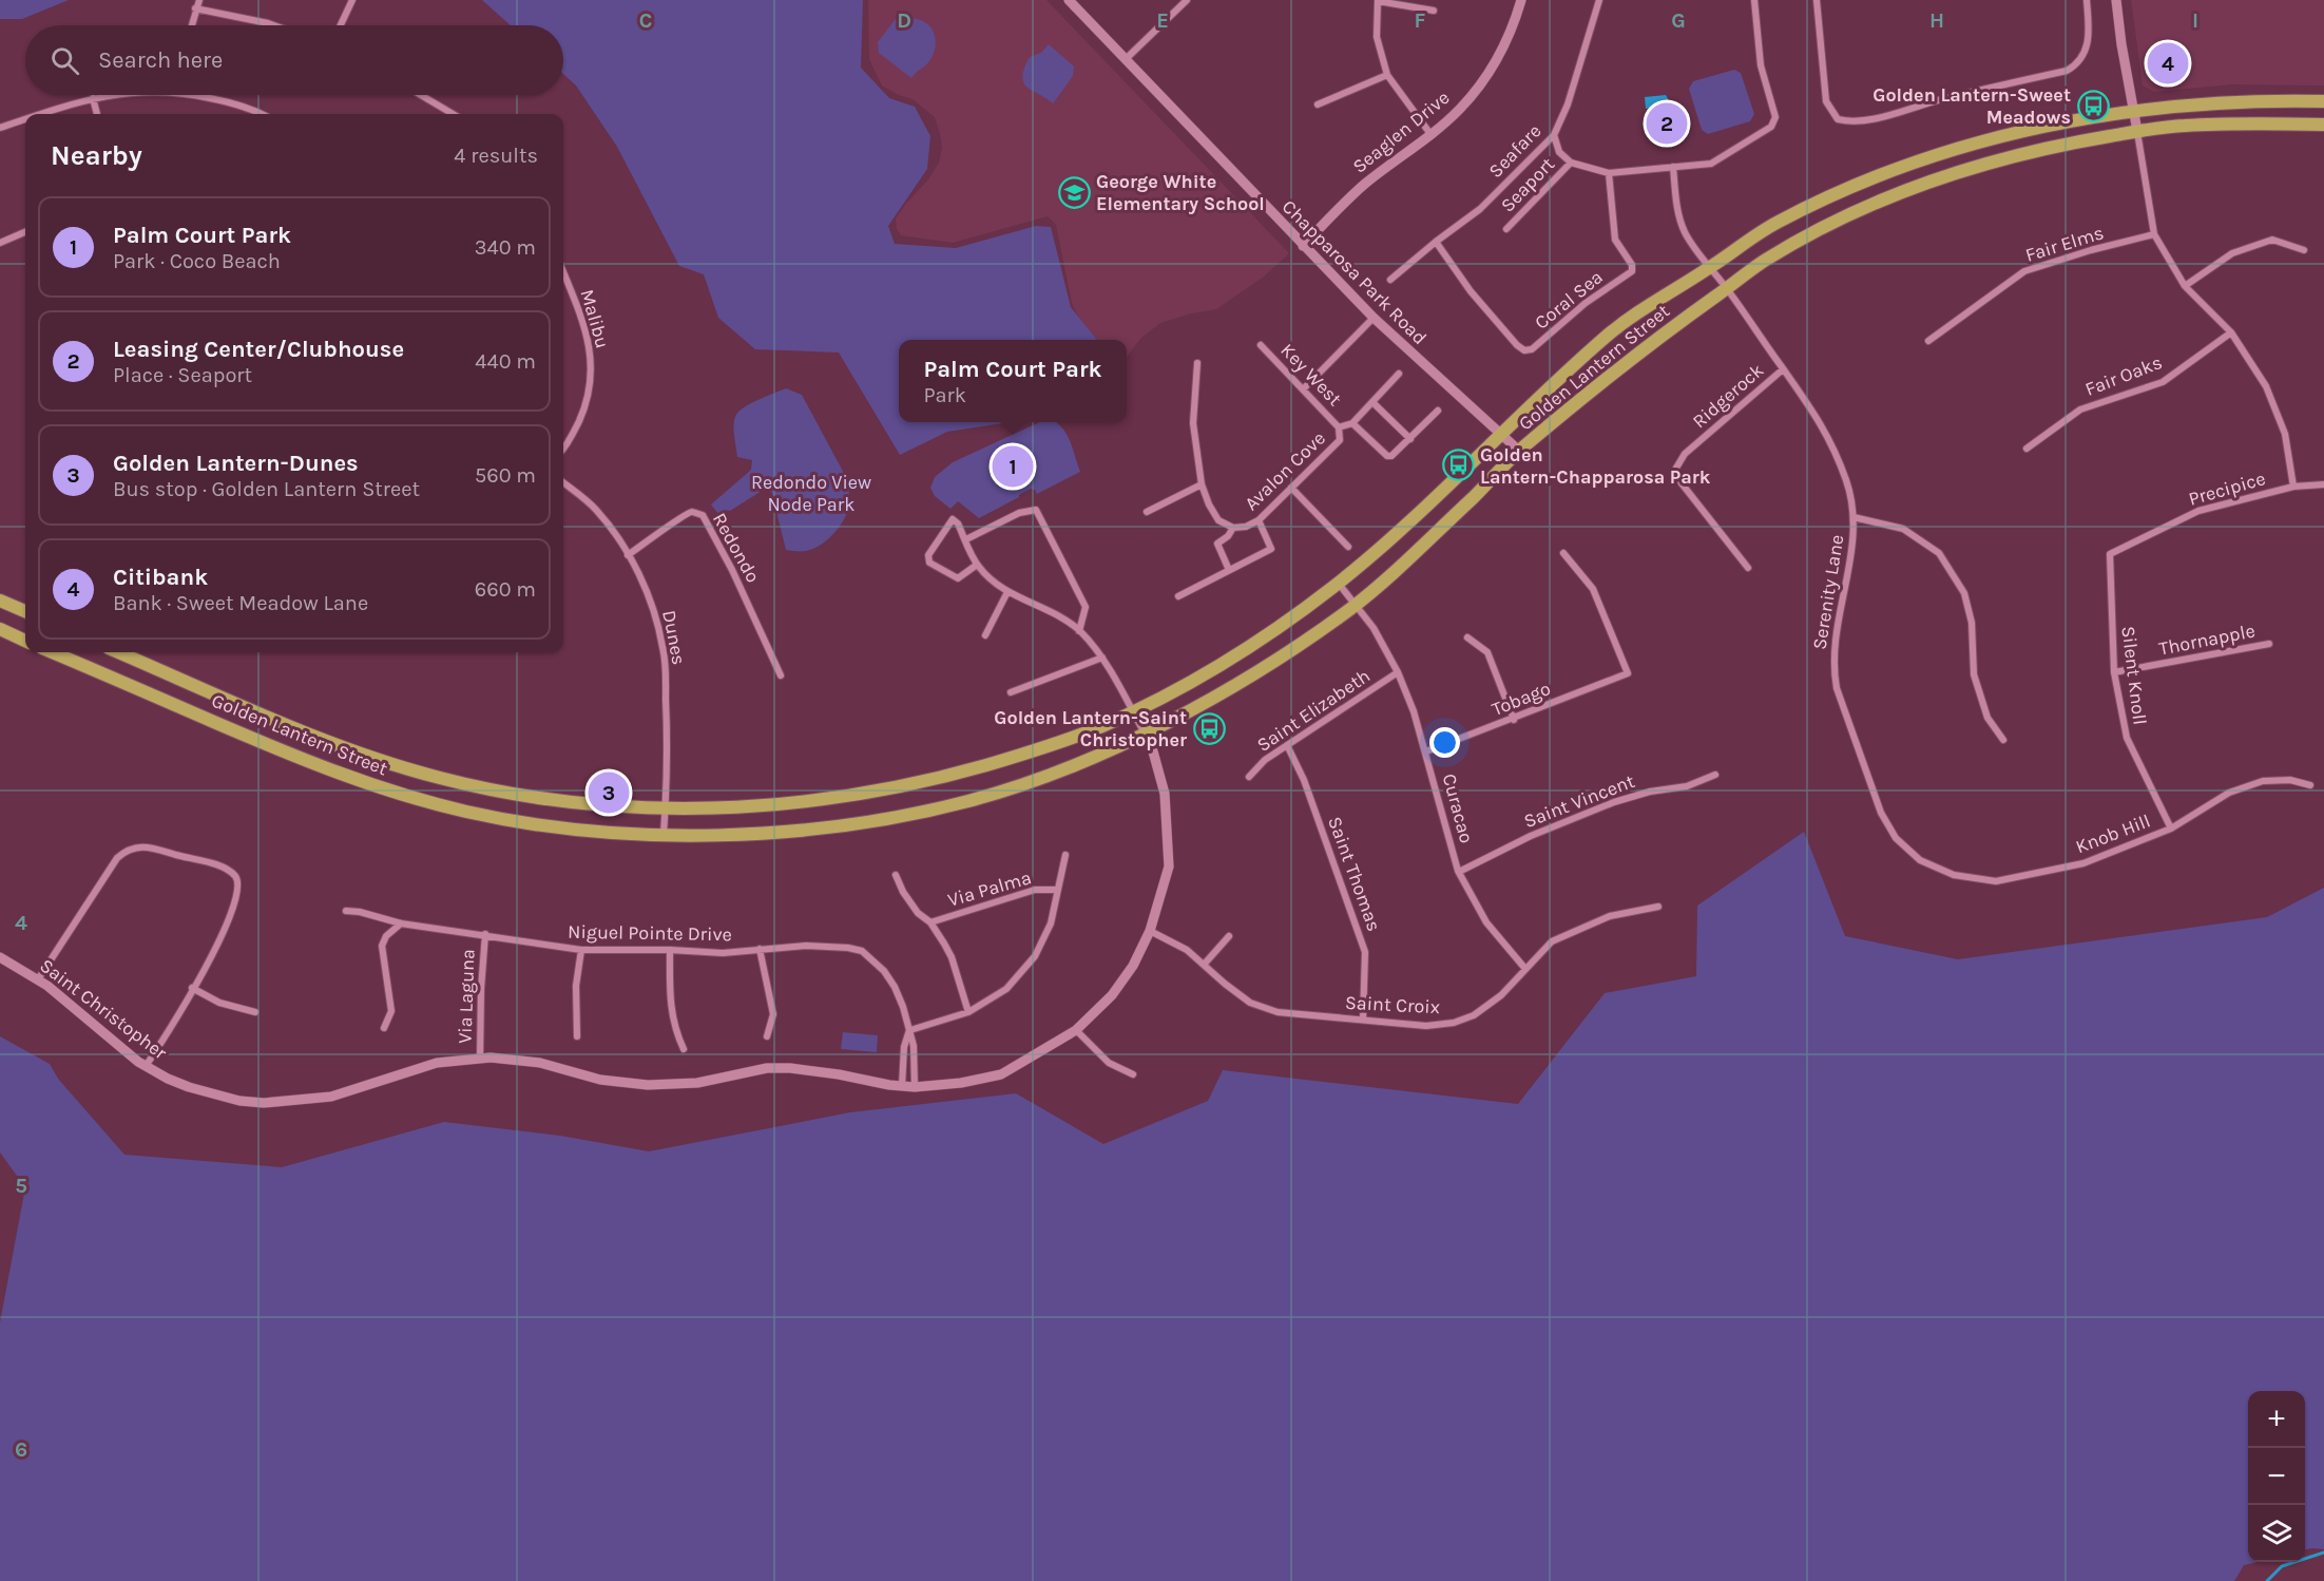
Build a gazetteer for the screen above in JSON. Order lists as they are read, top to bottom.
{
  "streets": {
    "main road": ["Golden Lantern Street"],
    "street": [
      "Seaglen Drive",
      "Seafare",
      "Seaport",
      "Fair Elms",
      "Chapparosa Park Road",
      "Coral Sea",
      "Malibu",
      "Key West",
      "Fair Oaks",
      "Ridgerock",
      "Avalon Cove",
      "Precipice",
      "Redondo",
      "Serenity Lane",
      "Dunes",
      "Thornapple",
      "Silent Knoll",
      "Tobago",
      "Saint Elizabeth",
      "Saint Vincent",
      "Curacao",
      "Knob Hill",
      "Saint Thomas",
      "Via Palma",
      "Niguel Pointe Drive",
      "Via Laguna",
      "Saint Croix",
      "Saint Christopher"
    ]
  },
  "crossings": [
    ["Seaglen Drive", "Chapparosa Park Road"],
    ["Seafare", "Seaport"],
    ["Seafare", "Coral Sea"],
    ["Seaport", "Coral Sea"],
    ["Seaport", "Serenity Lane"],
    ["Chapparosa Park Road", "Golden Lantern Street"],
    ["Golden Lantern Street", "Serenity Lane"],
    ["Golden Lantern Street", "Dunes"],
    ["Golden Lantern Street", "Curacao"],
    ["Golden Lantern Street", "Saint Christopher"],
    ["Key West", "Avalon Cove"],
    ["Ridgerock", "Serenity Lane"],
    ["Precipice", "Silent Knoll"],
    ["Redondo", "Dunes"],
    ["Serenity Lane", "Knob Hill"],
    ["Thornapple", "Silent Knoll"],
    ["Silent Knoll", "Knob Hill"],
    ["Tobago", "Curacao"],
    ["Saint Elizabeth", "Curacao"],
    ["Saint Elizabeth", "Saint Thomas"],
    ["Saint Vincent", "Curacao"],
    ["Curacao", "Saint Croix"],
    ["Saint Thomas", "Saint Croix"],
    ["Niguel Pointe Drive", "Via Laguna"],
    ["Niguel Pointe Drive", "Saint Christopher"],
    ["Via Laguna", "Saint Christopher"],
    ["Saint Croix", "Saint Christopher"]
  ],
  "parks": ["Redondo View Node Park"],
  "places": {
    "bus stop": ["Golden Lantern-Sweet Meadows", "Golden Lantern-Chapparosa Park", "Golden Lantern-Saint Christopher"],
    "school or university": ["George White Elementary School"]
  },
  "page": {
    "search": "Search here",
    "pins": [
      "4",
      "2",
      "1",
      "3"
    ],
    "heading": ["Nearby", "4 results"],
    "list": [
      {
        "mark": "1",
        "name": "Palm Court Park",
        "note": "Park · Coco Beach",
        "value": "340 m"
      },
      {
        "mark": "2",
        "name": "Leasing Center/Clubhouse",
        "note": "Place · Seaport",
        "value": "440 m"
      },
      {
        "mark": "3",
        "name": "Golden Lantern-Dunes",
        "note": "Bus stop · Golden Lantern Street",
        "value": "560 m"
      },
      {
        "mark": "4",
        "name": "Citibank",
        "note": "Bank · Sweet Meadow Lane",
        "value": "660 m"
      }
    ],
    "popup": ["Palm Court Park", "Park"],
    "map_buttons": ["+", "−"]
  },
  "grid": {
    "columns": [
      "C",
      "D",
      "E",
      "F",
      "G",
      "H",
      "I"
    ],
    "rows": ["4", "5", "6"]
  }
}
